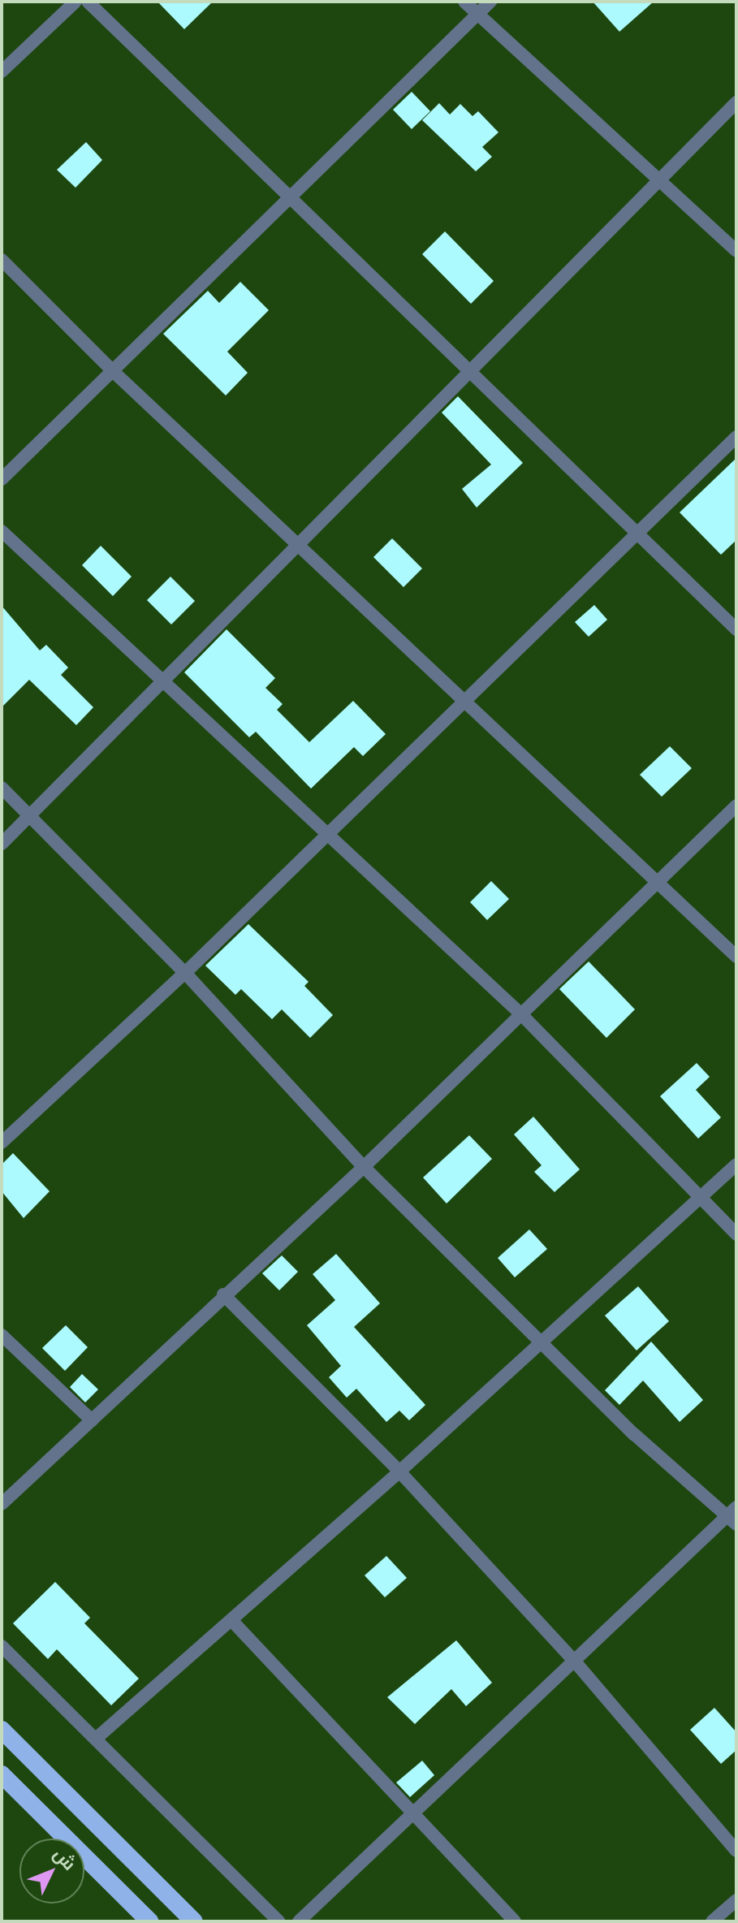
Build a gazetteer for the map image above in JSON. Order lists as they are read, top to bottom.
{
  "north": "top right"
}
